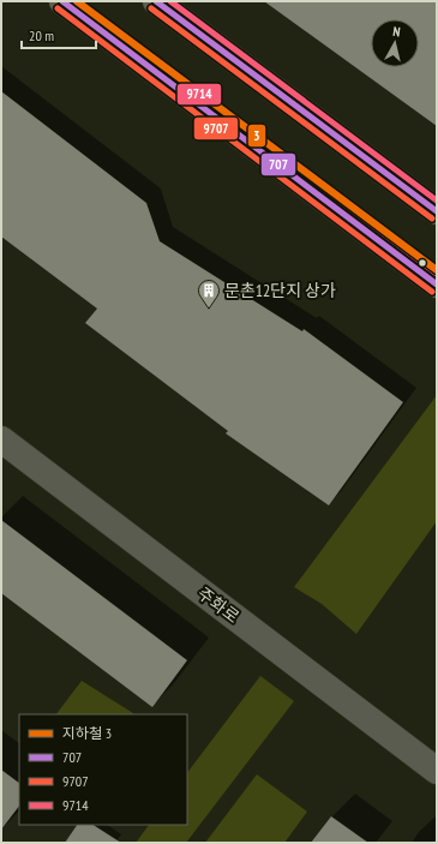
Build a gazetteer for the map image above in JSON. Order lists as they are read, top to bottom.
{
  "streets": {
    "street": ["주화로"]
  },
  "places": {
    "building": ["문촌12단지 상가"]
  },
  "lines": [
    "metro line 3",
    "transit line 707",
    "transit line 9714",
    "transit line 9707"
  ],
  "legend": [
    "지하철 3",
    "707",
    "9707",
    "9714"
  ],
  "scale_bar": "20 m",
  "north": "top"
}
